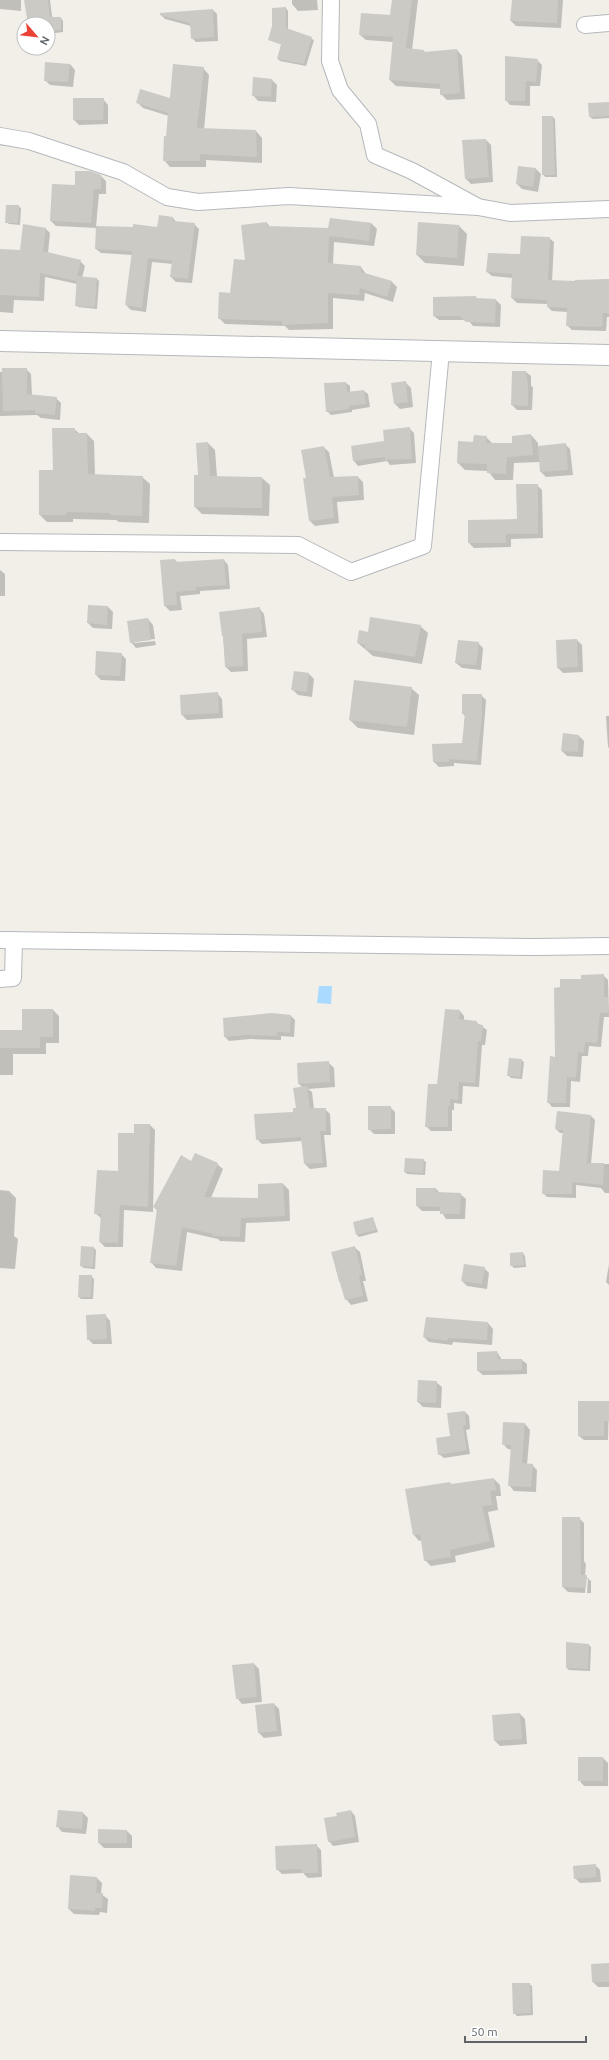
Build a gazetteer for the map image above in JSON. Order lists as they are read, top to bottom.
{
  "scale_bar": "50 m",
  "north": "bottom right"
}
